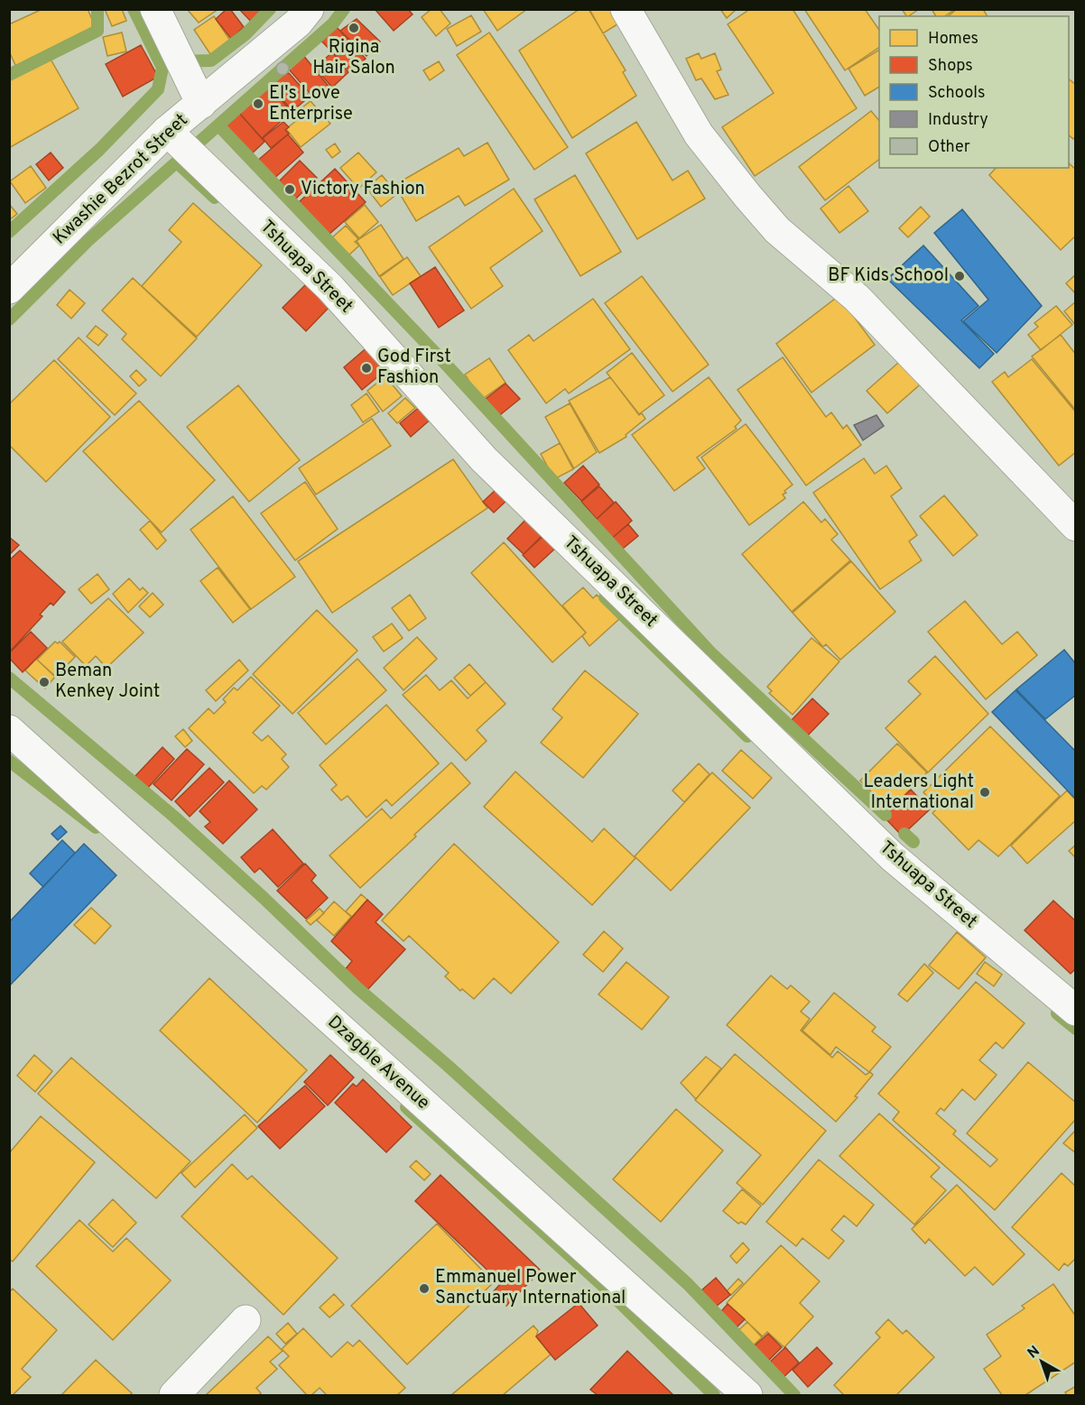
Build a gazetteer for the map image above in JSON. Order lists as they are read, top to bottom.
{
  "streets": {
    "street": ["Kwashie Bezrot Street", "Tshuapa Street", "Dzagble Avenue"]
  },
  "crossings": [
    ["Kwashie Bezrot Street", "Tshuapa Street"]
  ],
  "places": [
    "Rigina Hair Salon",
    "El's Love Enterprise",
    "Victory Fashion",
    "BF Kids School",
    "God First Fashion",
    "Beman Kenkey Joint",
    "Leaders Light International",
    "Emmanuel Power Sanctuary International"
  ],
  "legend": [
    "Homes",
    "Shops",
    "Schools",
    "Industry",
    "Other"
  ],
  "north": "top left"
}
